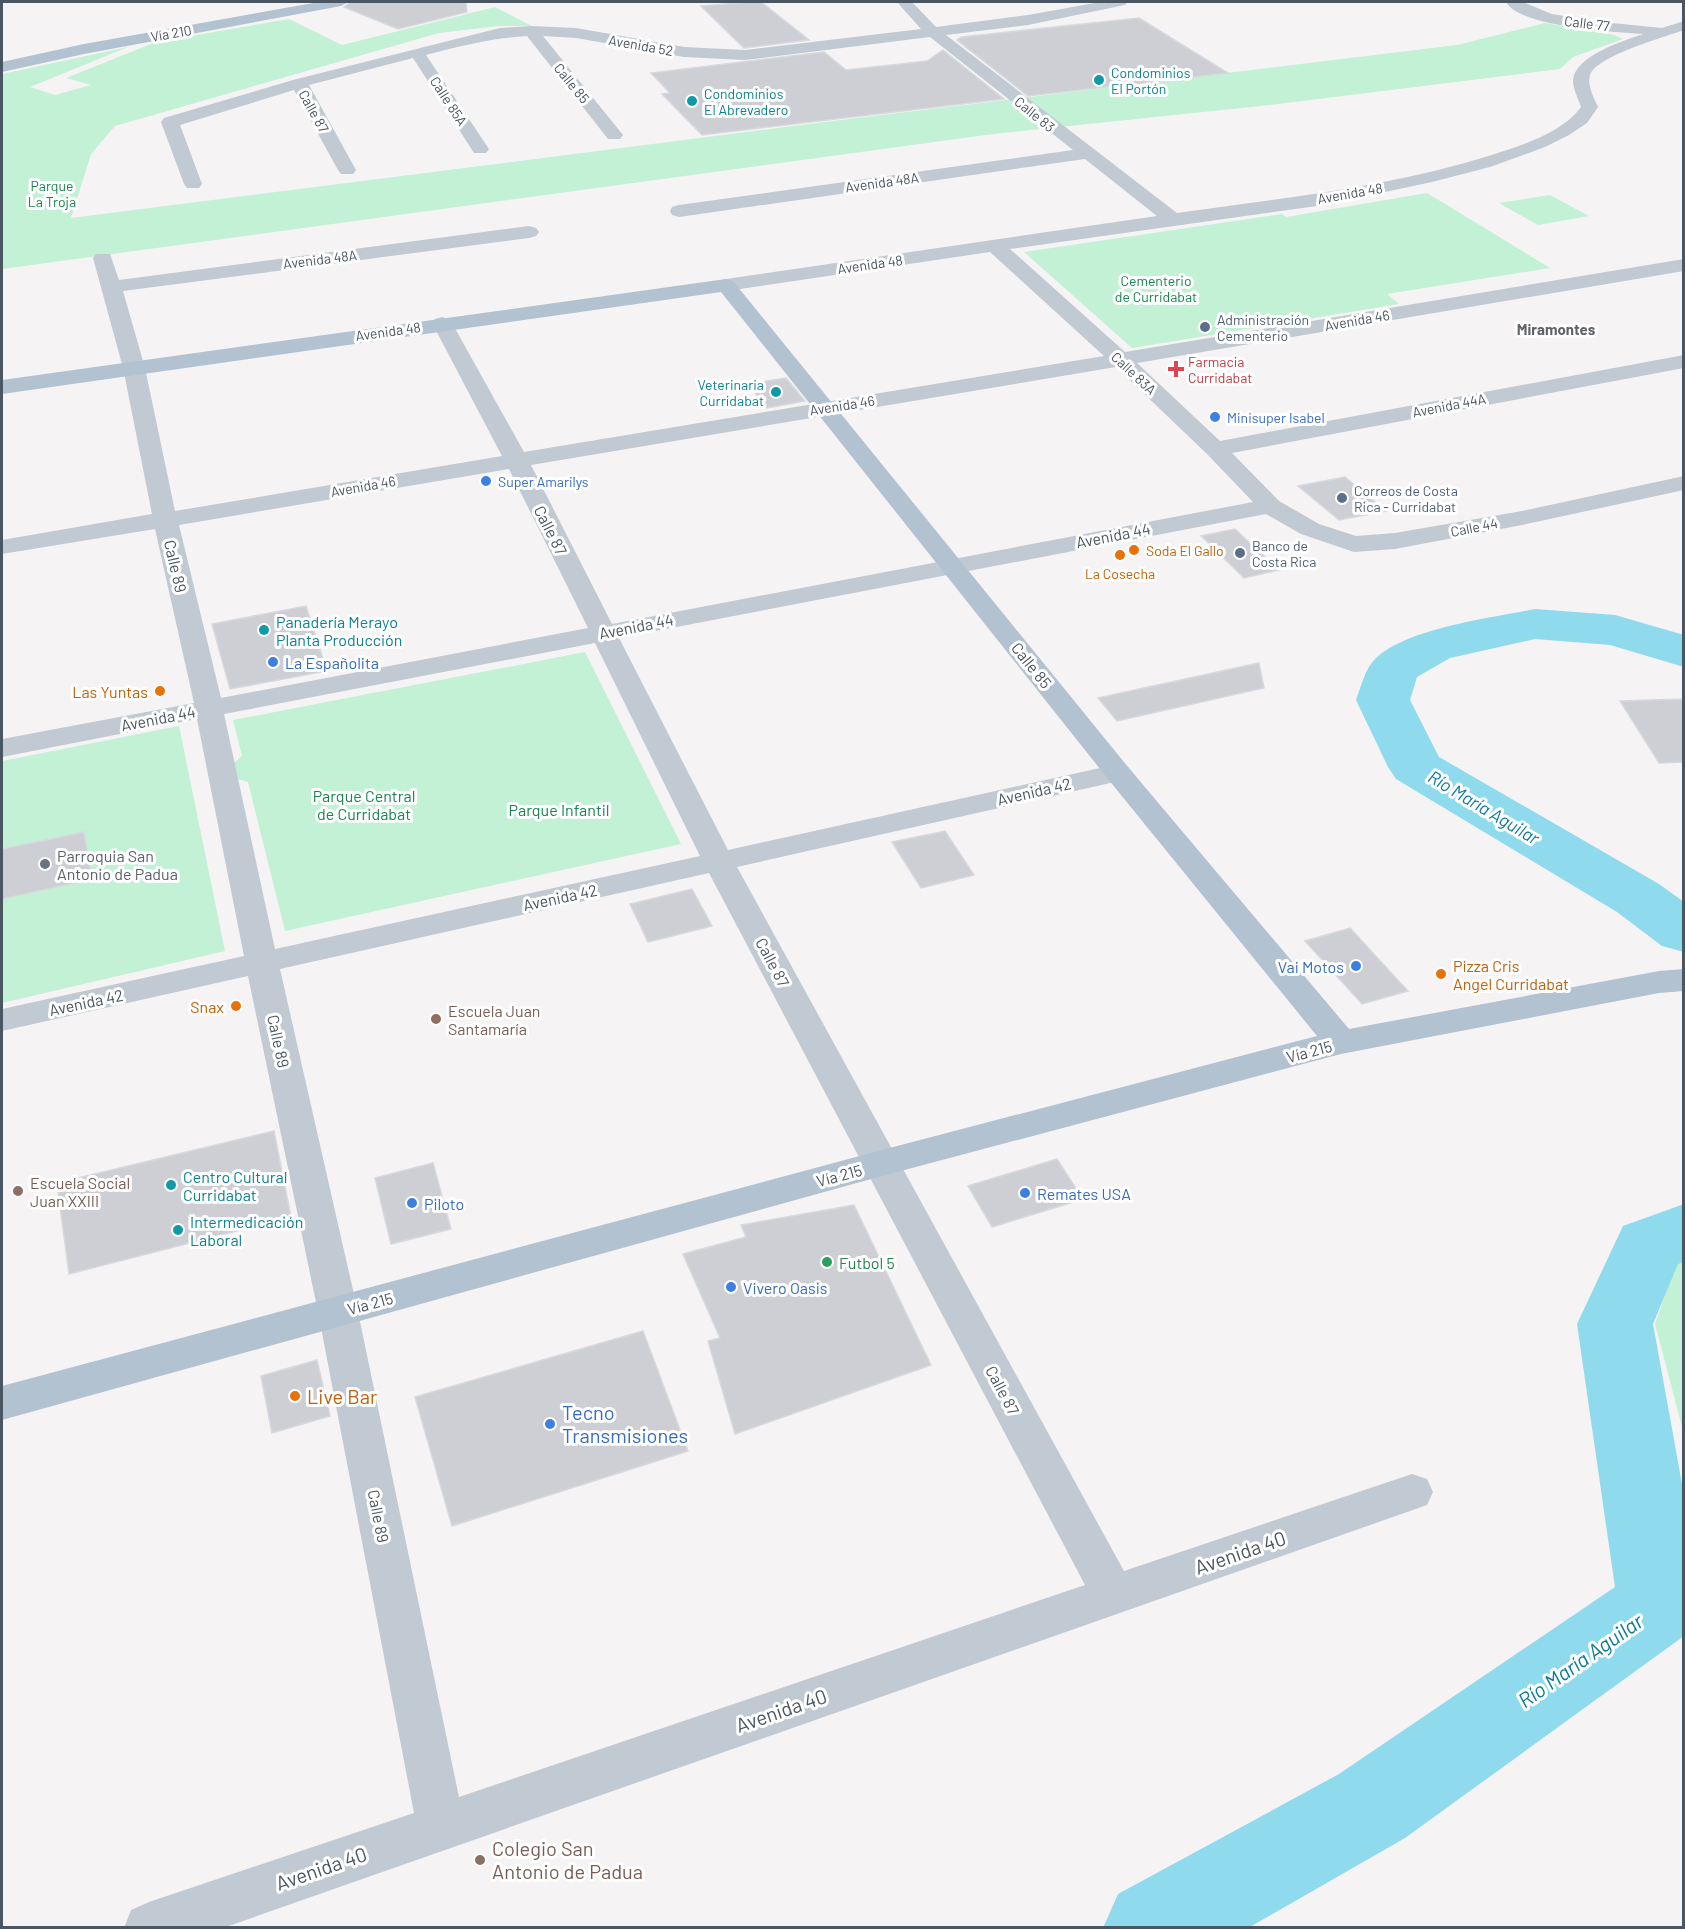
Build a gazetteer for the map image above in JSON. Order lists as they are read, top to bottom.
{
  "streets": {
    "main road": [
      "Vía 210",
      "Calle 85",
      "Avenida 48",
      "Vía 215"
    ],
    "street": [
      "Calle 77",
      "Avenida 52",
      "Calle 85A",
      "Calle 87",
      "Calle 83",
      "Avenida 48A",
      "Avenida 46",
      "Calle 83A",
      "Avenida 44A",
      "Calle 44",
      "Avenida 44",
      "Calle 89",
      "Avenida 42",
      "Avenida 40"
    ]
  },
  "crossings": [
    ["Calle 77", "Avenida 48"],
    ["Avenida 52", "Calle 85"],
    ["Avenida 52", "Calle 85A"],
    ["Avenida 52", "Calle 87"],
    ["Avenida 52", "Calle 83"],
    ["Calle 85", "Avenida 48"],
    ["Calle 85", "Avenida 46"],
    ["Calle 85", "Avenida 44"],
    ["Calle 85", "Avenida 42"],
    ["Calle 85", "Vía 215"],
    ["Calle 87", "Avenida 48"],
    ["Calle 87", "Avenida 46"],
    ["Calle 87", "Avenida 44"],
    ["Calle 87", "Avenida 42"],
    ["Calle 87", "Vía 215"],
    ["Calle 87", "Avenida 40"],
    ["Calle 83", "Avenida 48A"],
    ["Calle 83", "Avenida 48"],
    ["Avenida 48A", "Calle 89"],
    ["Avenida 48", "Calle 83A"],
    ["Avenida 48", "Calle 89"],
    ["Avenida 46", "Calle 83A"],
    ["Avenida 46", "Calle 89"],
    ["Calle 83A", "Avenida 44A"],
    ["Calle 83A", "Calle 44"],
    ["Calle 83A", "Avenida 44"],
    ["Calle 44", "Avenida 44"],
    ["Avenida 44", "Calle 89"],
    ["Calle 89", "Avenida 42"],
    ["Calle 89", "Vía 215"],
    ["Calle 89", "Avenida 40"]
  ],
  "districts": ["Miramontes"],
  "water": ["Río María Aguilar"],
  "parks": [
    "Parque La Troja",
    "Cementerio de Curridabat",
    "Parque Central de Curridabat",
    "Parque Infantil"
  ],
  "places": {
    "other": [
      "Condominios El Portón",
      "Condominios El Abrevadero",
      "Administración Cementerio",
      "Veterinaria Curridabat",
      "Minisuper Isabel",
      "Super Amarilys",
      "Correos de Costa Rica - Curridabat",
      "Soda El Gallo",
      "Banco de Costa Rica",
      "La Cosecha",
      "Panadería Merayo Planta Producción",
      "La Españolita",
      "Las Yuntas",
      "Parroquia San Antonio de Padua",
      "Vai Motos",
      "Pizza Cris Angel Curridabat",
      "Snax",
      "Escuela Juan Santamaría",
      "Centro Cultural Curridabat",
      "Escuela Social Juan XXIII",
      "Remates USA",
      "Piloto",
      "Intermedicación Laboral",
      "Futbol 5",
      "Vivero Oasis",
      "Live Bar",
      "Tecno Transmisiones",
      "Colegio San Antonio de Padua"
    ],
    "health": ["Farmacia Curridabat"]
  }
}
